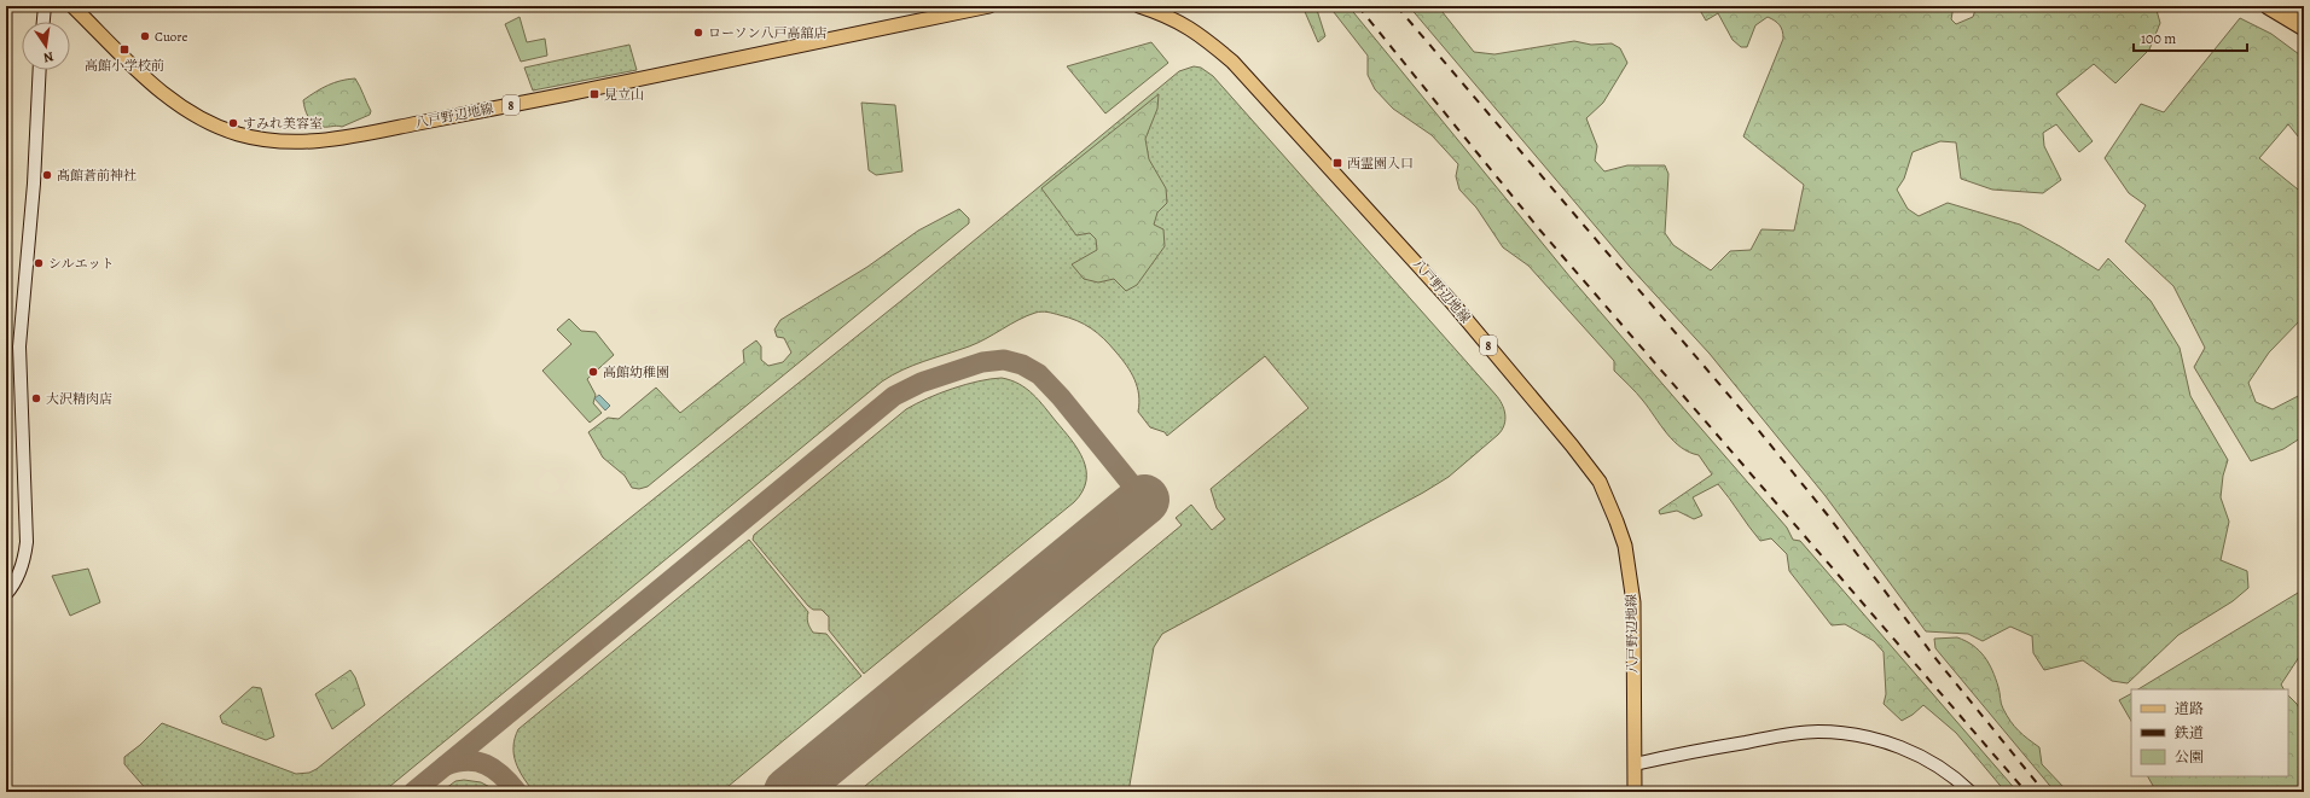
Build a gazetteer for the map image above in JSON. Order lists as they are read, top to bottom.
{
  "streets": {
    "main road": ["8", "八戸野辺地線"]
  },
  "places": {
    "other": [
      "ローソン八戸高舘店",
      "Cuore",
      "すみれ美容室",
      "髙館蒼前神社",
      "シルエット",
      "高館幼稚園",
      "大沢精肉店"
    ],
    "transit": ["高館小学校前", "見立山", "西霊園入口"]
  },
  "legend": ["道路", "鉄道", "公園"],
  "scale_bar": "100 m",
  "north": "bottom"
}
